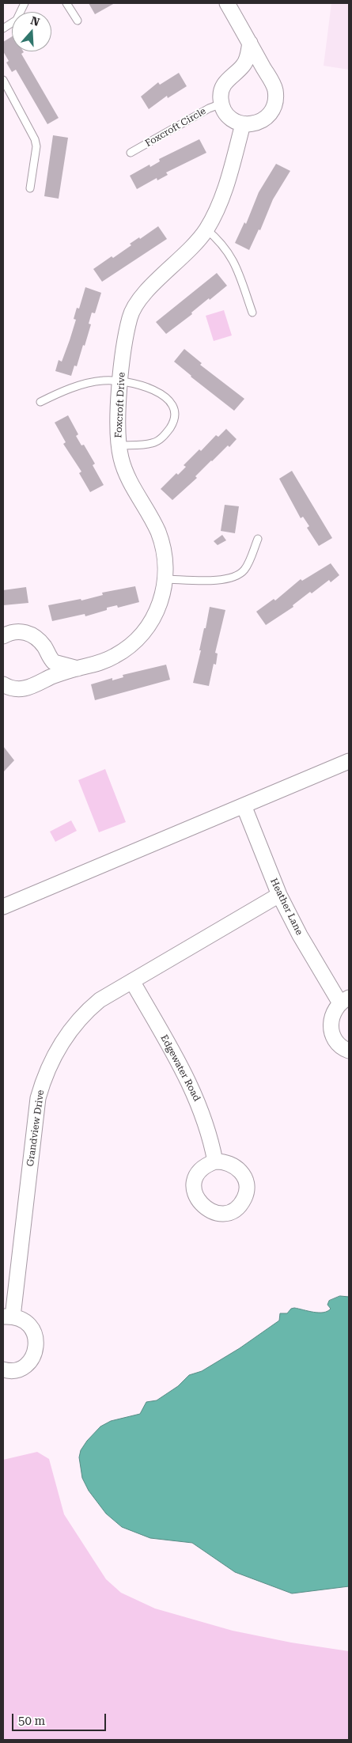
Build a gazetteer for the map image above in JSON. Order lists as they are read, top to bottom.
{
  "streets": {
    "street": [
      "Foxcroft Drive",
      "Heather Lane",
      "Edgewater Road",
      "Grandview Drive"
    ],
    "lane": ["Foxcroft Circle"]
  },
  "crossings": [
    ["Heather Lane", "Grandview Drive"],
    ["Edgewater Road", "Grandview Drive"]
  ],
  "scale_bar": "50 m",
  "north": "top"
}
